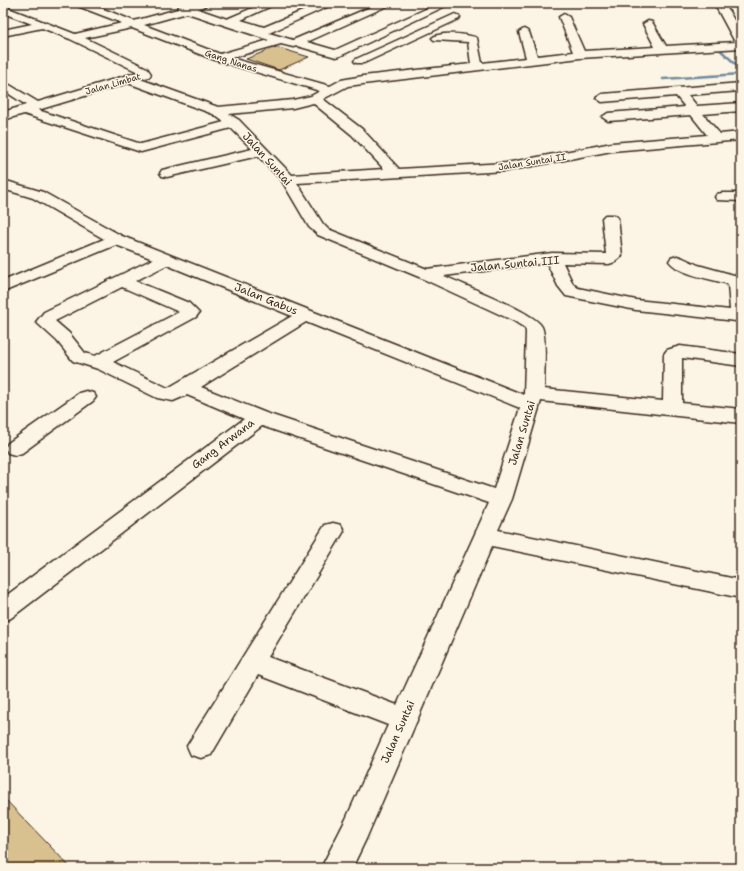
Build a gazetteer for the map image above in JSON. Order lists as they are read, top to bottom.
{
  "streets": {
    "street": [
      "Gang Nanas",
      "Jalan Limbat",
      "Jalan Suntai",
      "Jalan Suntai II",
      "Jalan Suntai III",
      "Jalan Gabus",
      "Gang Arwana"
    ]
  },
  "crossings": [
    ["Jalan Limbat", "Jalan Suntai"],
    ["Jalan Suntai", "Jalan Suntai II"],
    ["Jalan Suntai", "Jalan Suntai III"],
    ["Jalan Suntai", "Jalan Gabus"],
    ["Jalan Suntai", "Gang Arwana"]
  ]
}
